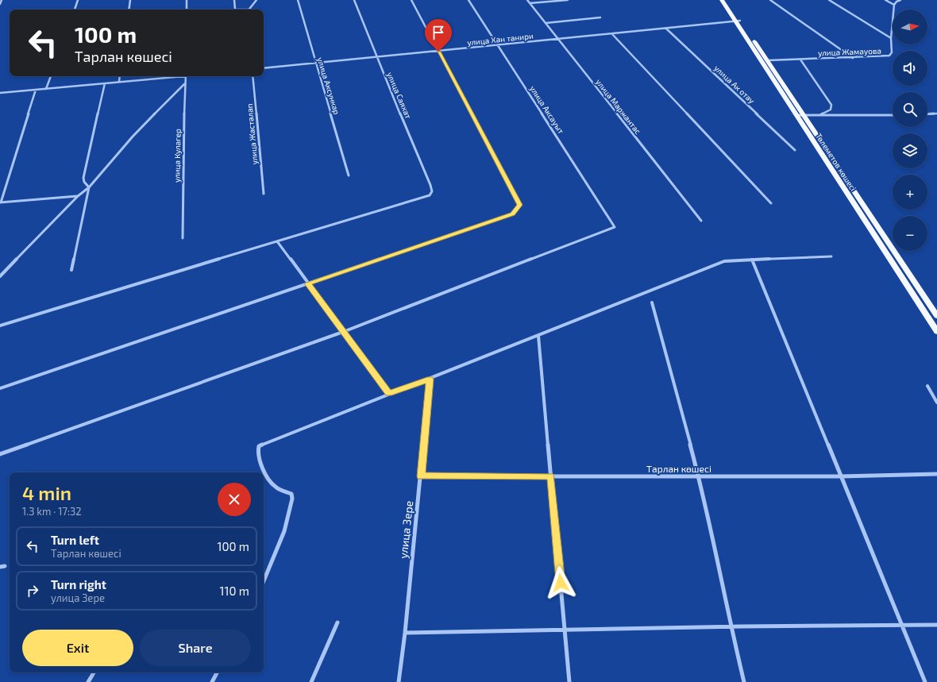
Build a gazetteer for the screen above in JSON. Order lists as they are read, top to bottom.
{
  "streets": {
    "main road": ["Төлеметов көшесі"],
    "street": [
      "улица Хан танири",
      "улица Жамауова",
      "улица Ак отау",
      "улица Аксункар",
      "улица Саяхат",
      "улица Маржантас",
      "улица Аксауыт",
      "улица Жасталап",
      "улица Кулагер",
      "Тарлан көшесі",
      "улица Зере"
    ]
  },
  "crossings": [
    ["улица Хан танири", "улица Ак отау"],
    ["улица Хан танири", "улица Аксункар"],
    ["улица Хан танири", "улица Саяхат"],
    ["улица Хан танири", "улица Маржантас"],
    ["улица Хан танири", "улица Аксауыт"],
    ["улица Хан танири", "Төлеметов көшесі"],
    ["улица Жамауова", "Төлеметов көшесі"],
    ["Тарлан көшесі", "улица Зере"]
  ],
  "north": "right",
  "page": {
    "map_buttons": ["+", "−"],
    "turn": ["100 m", "Тарлан көшесі"],
    "heading": ["4 min", "1.3 km · 17:32"],
    "list": [
      {
        "name": "Turn left",
        "note": "Тарлан көшесі",
        "value": "100 m"
      },
      {
        "name": "Turn right",
        "note": "улица Зере",
        "value": "110 m"
      }
    ],
    "buttons": ["Exit", "Share"]
  }
}
